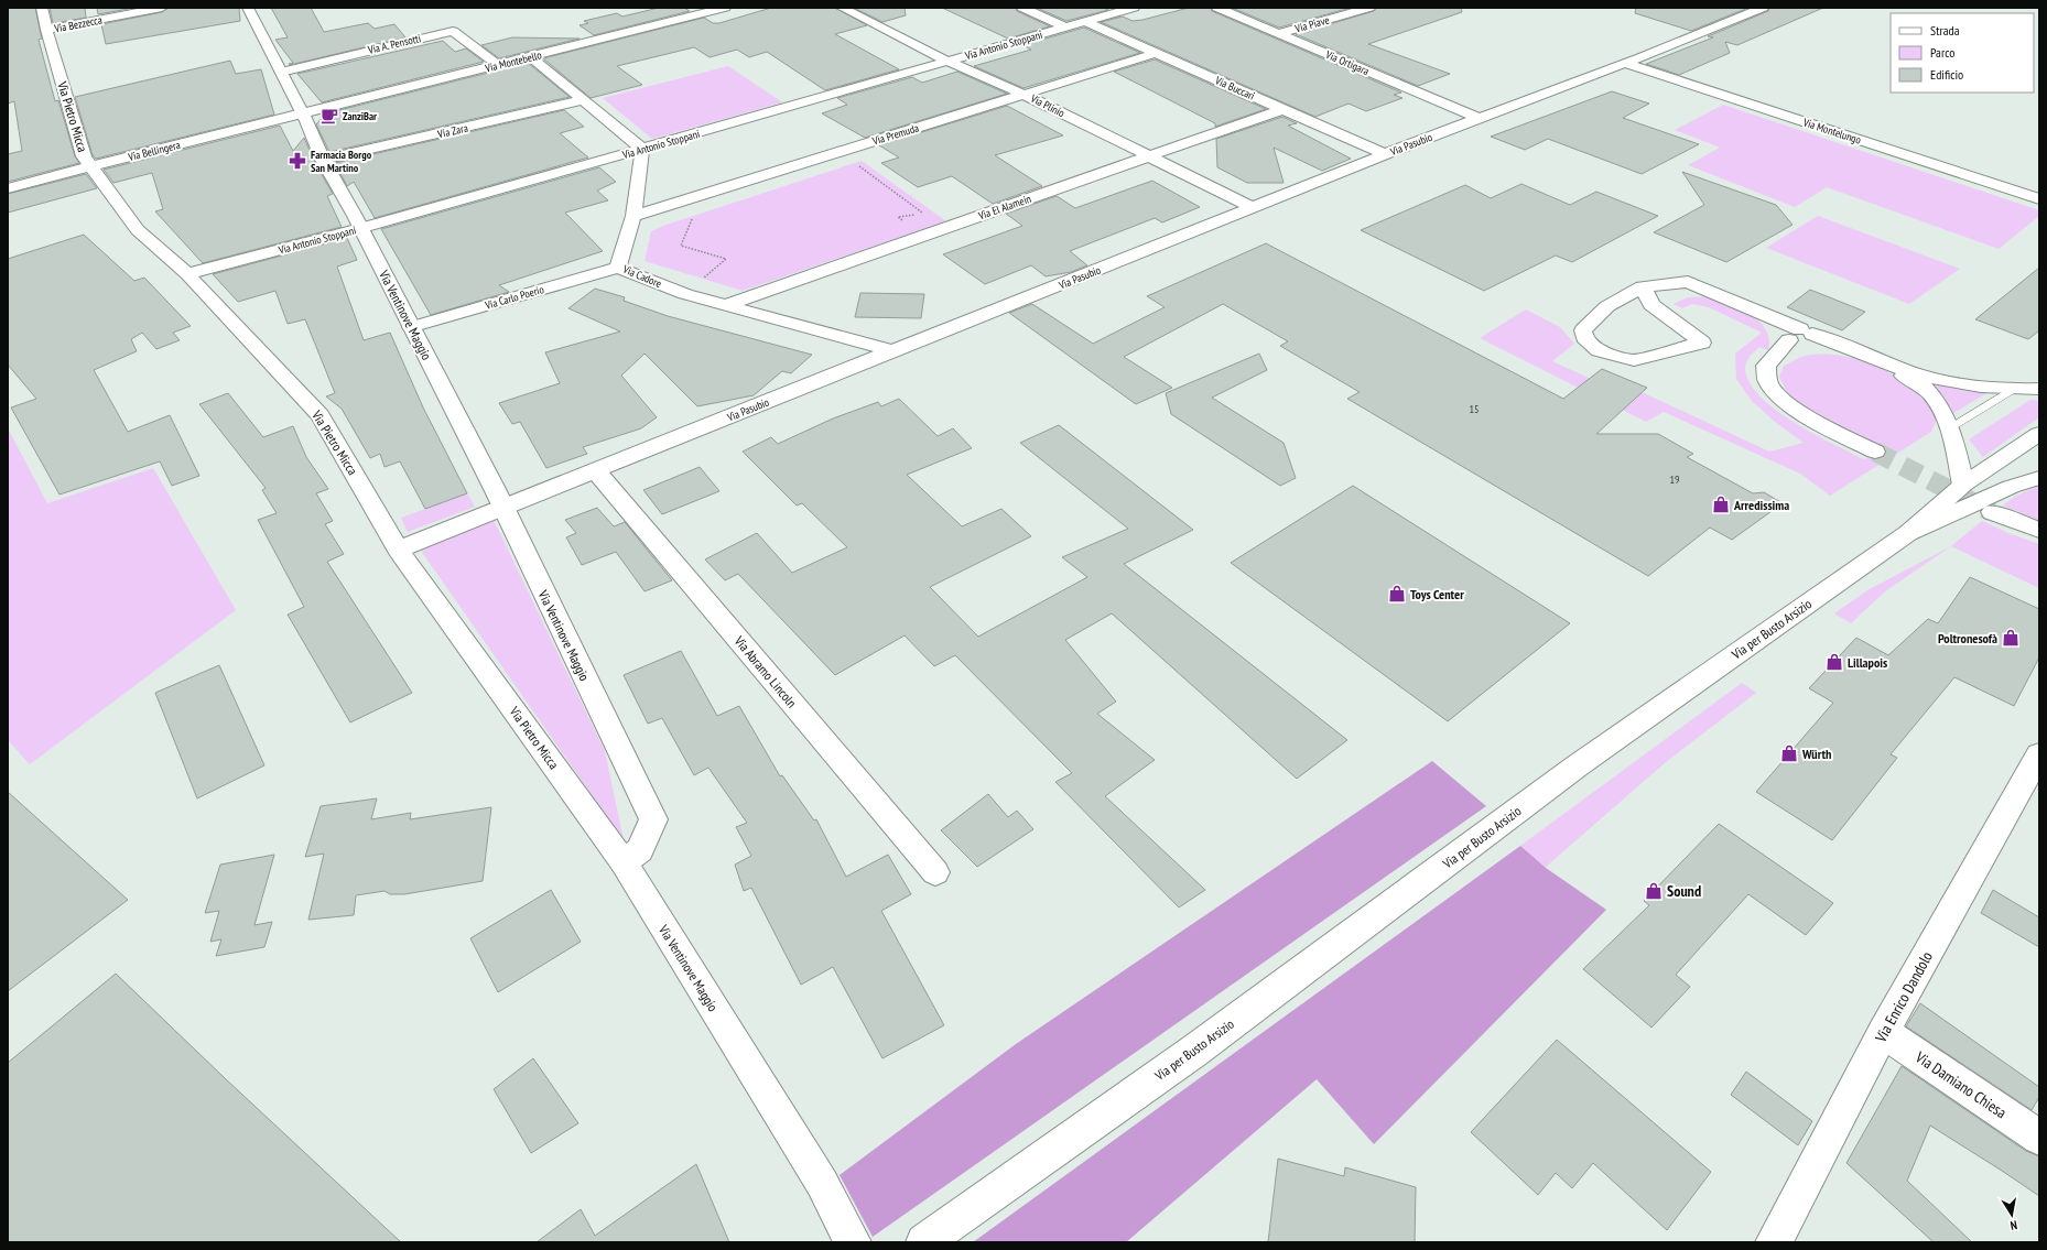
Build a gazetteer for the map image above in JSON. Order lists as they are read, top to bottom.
{
  "streets": {
    "street": [
      "Via Bezzecca",
      "Via Piave",
      "Via A. Pensotti",
      "Via Antonio Stoppani",
      "Via Montebello",
      "Via Ortigara",
      "Via Buccari",
      "Via Plinio",
      "Via Pietro Micca",
      "Via Zara",
      "Via Montelungo",
      "Via Premuda",
      "Via Pasubio",
      "Via Bellingera",
      "Via El Alamein",
      "Via Cadore",
      "Via Carlo Poerio",
      "Via Ventinove Maggio",
      "Via per Busto Arsizio",
      "Via Abramo Lincoln",
      "Via Enrico Dandolo",
      "Via Damiano Chiesa"
    ]
  },
  "crossings": [
    ["Via Bezzecca", "Via Pietro Micca"],
    ["Via Piave", "Via Ortigara"],
    ["Via A. Pensotti", "Via Montebello"],
    ["Via A. Pensotti", "Via Ventinove Maggio"],
    ["Via Antonio Stoppani", "Via Buccari"],
    ["Via Antonio Stoppani", "Via Plinio"],
    ["Via Antonio Stoppani", "Via Pietro Micca"],
    ["Via Antonio Stoppani", "Via Cadore"],
    ["Via Antonio Stoppani", "Via Ventinove Maggio"],
    ["Via Montebello", "Via Bellingera"],
    ["Via Montebello", "Via Ventinove Maggio"],
    ["Via Ortigara", "Via Pasubio"],
    ["Via Buccari", "Via Premuda"],
    ["Via Buccari", "Via Pasubio"],
    ["Via Buccari", "Via El Alamein"],
    ["Via Plinio", "Via Premuda"],
    ["Via Plinio", "Via Pasubio"],
    ["Via Plinio", "Via El Alamein"],
    ["Via Pietro Micca", "Via Pasubio"],
    ["Via Pietro Micca", "Via Bellingera"],
    ["Via Pietro Micca", "Via Ventinove Maggio"],
    ["Via Zara", "Via Ventinove Maggio"],
    ["Via Montelungo", "Via Pasubio"],
    ["Via Premuda", "Via Cadore"],
    ["Via Pasubio", "Via Cadore"],
    ["Via Pasubio", "Via Ventinove Maggio"],
    ["Via Pasubio", "Via Abramo Lincoln"],
    ["Via Bellingera", "Via Ventinove Maggio"],
    ["Via El Alamein", "Via Cadore"],
    ["Via Cadore", "Via Carlo Poerio"],
    ["Via Carlo Poerio", "Via Ventinove Maggio"],
    ["Via Enrico Dandolo", "Via Damiano Chiesa"]
  ],
  "places": {
    "cafe": ["ZanziBar"],
    "pharmacy": ["Farmacia Borgo San Martino"],
    "shop": [
      "Arredissima",
      "Toys Center",
      "Poltronesofà",
      "Lillapois",
      "Würth",
      "Sound"
    ]
  },
  "house_numbers": ["15", "19"],
  "legend": ["Strada", "Parco", "Edificio"],
  "north": "bottom"
}
